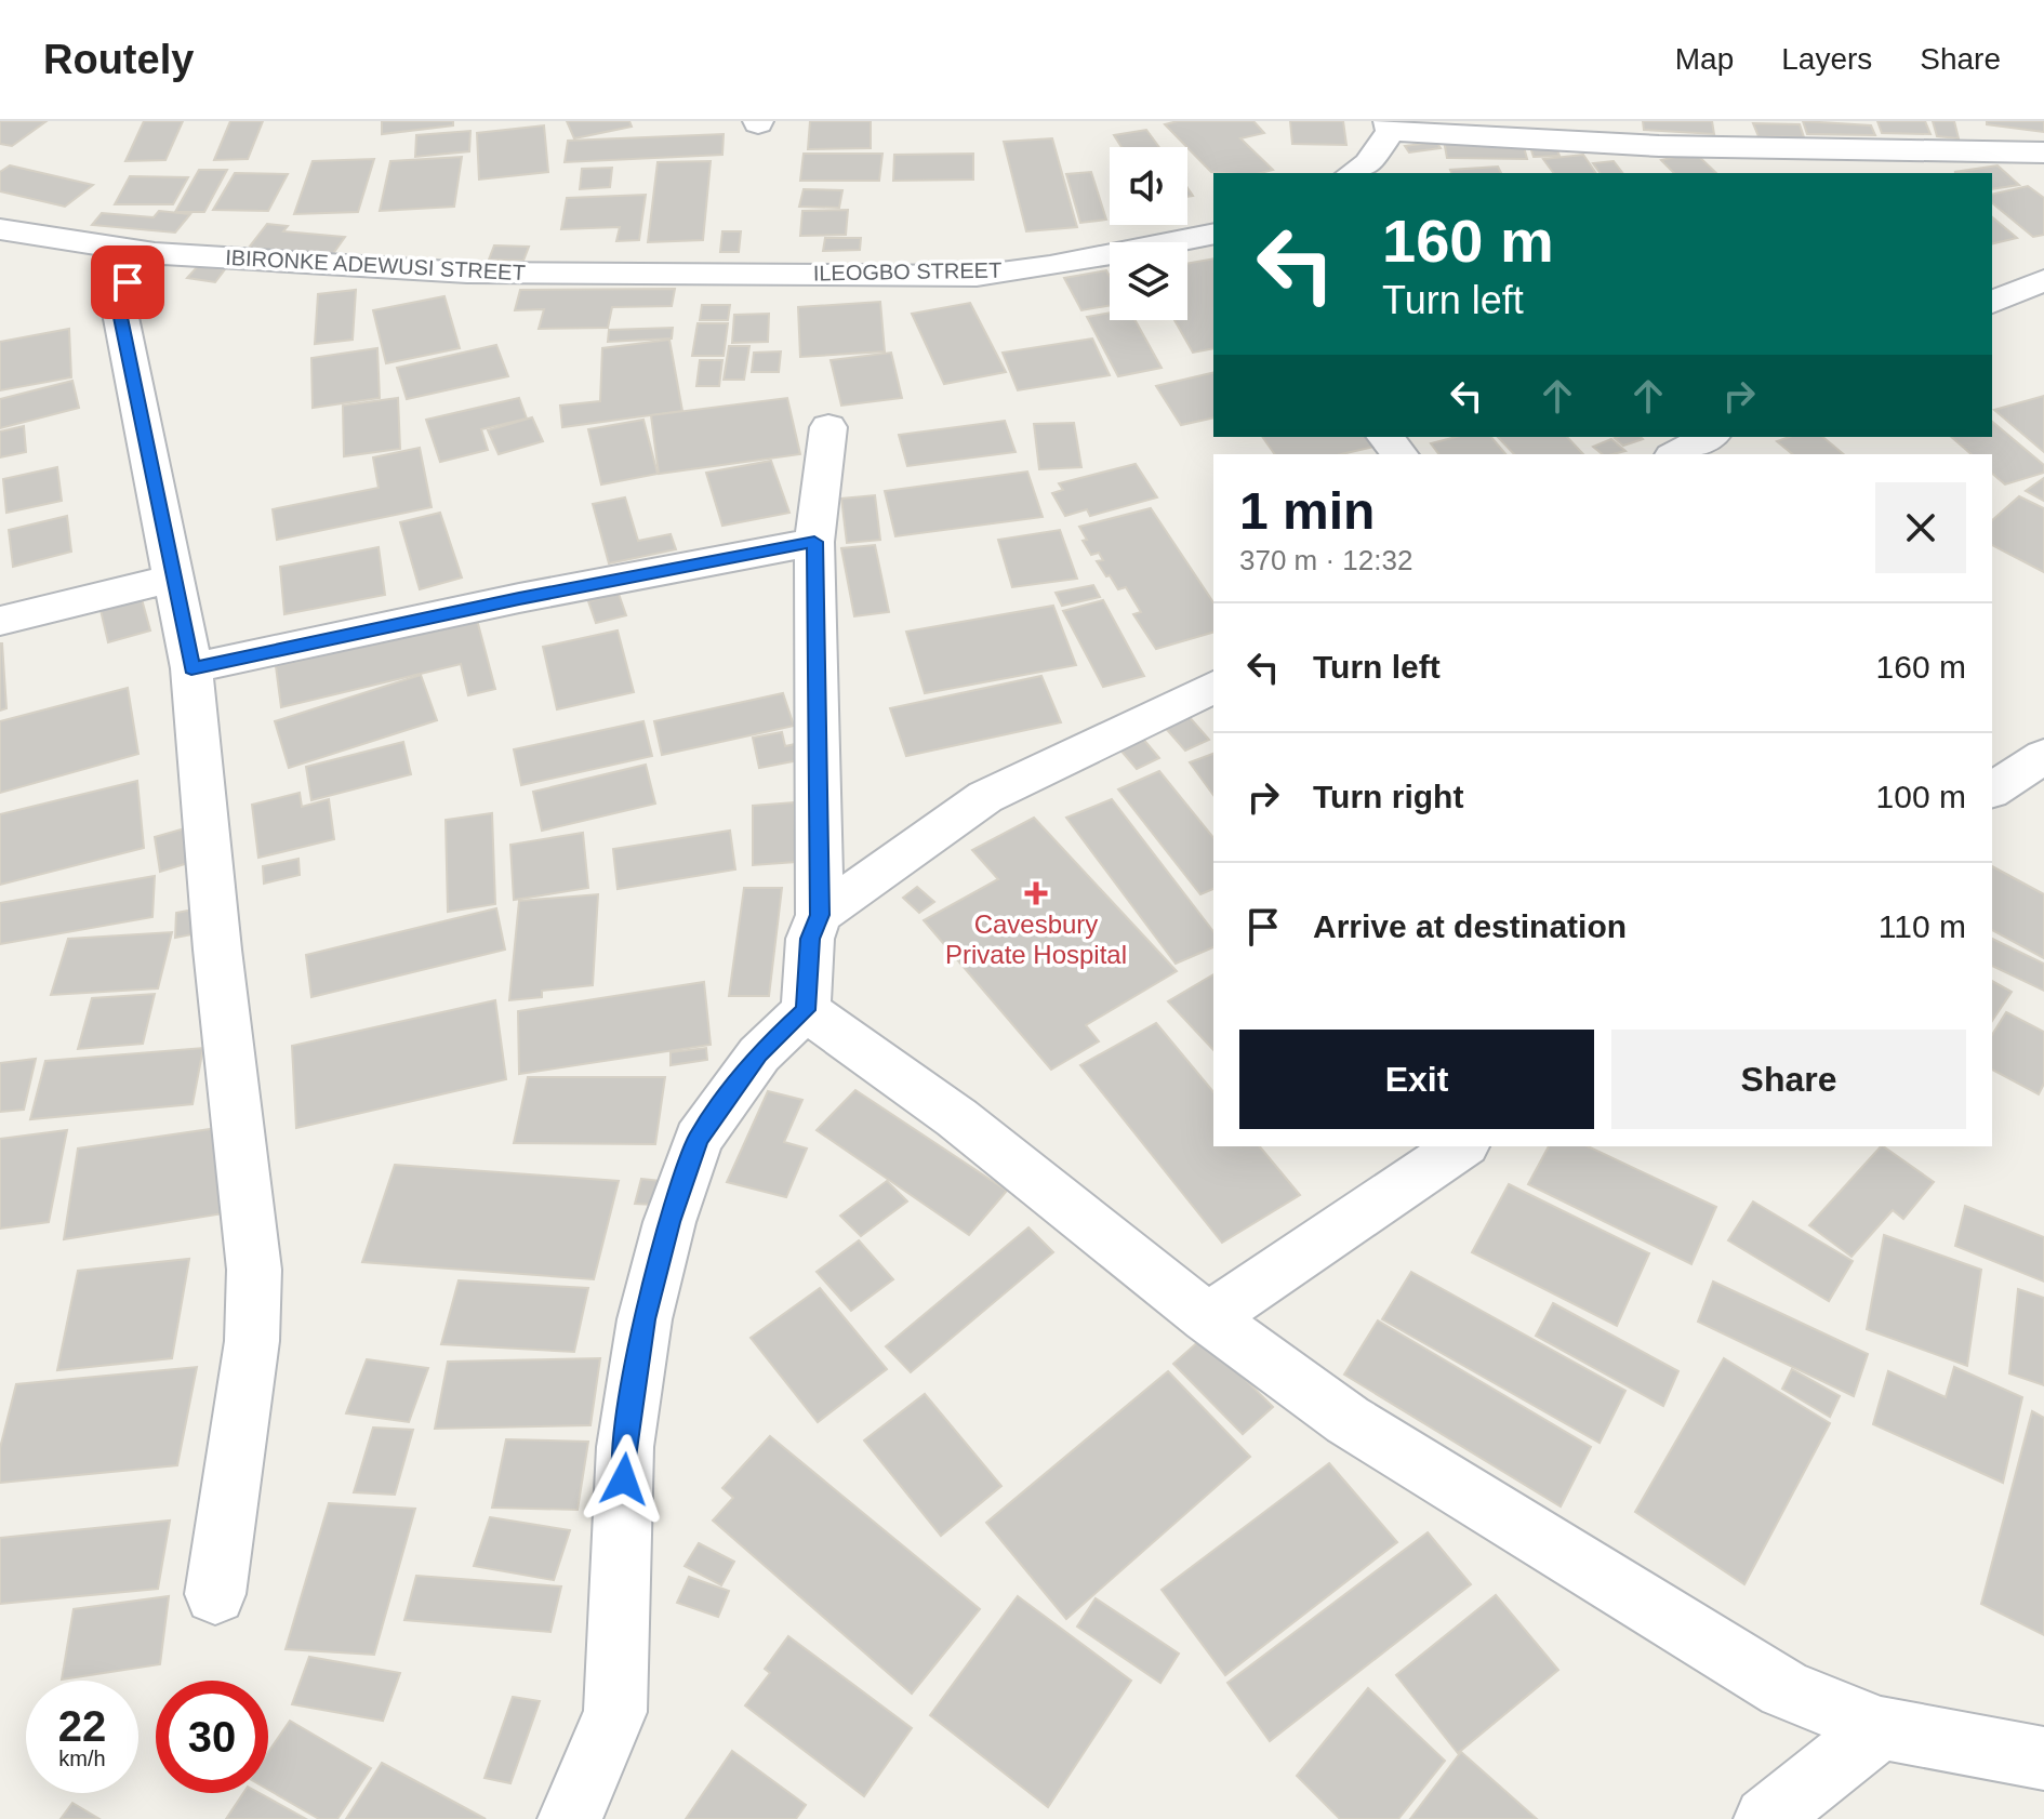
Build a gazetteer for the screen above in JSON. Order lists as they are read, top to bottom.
{
  "streets": {
    "street": ["IBIRONKE ADEWUSI STREET", "ILEOGBO STREET"]
  },
  "crossings": [
    ["IBIRONKE ADEWUSI STREET", "ILEOGBO STREET"]
  ],
  "places": {
    "health": ["Cavesbury Private Hospital"]
  },
  "page": {
    "header": "Routely",
    "nav": ["Map", "Layers", "Share"],
    "turn": ["160 m", "Turn left"],
    "heading": ["1 min", "370 m · 12:32"],
    "list": [
      {
        "name": "Turn left",
        "value": "160 m"
      },
      {
        "name": "Turn right",
        "value": "100 m"
      },
      {
        "name": "Arrive at destination",
        "value": "110 m"
      }
    ],
    "buttons": ["Exit", "Share"],
    "speed": "22 km/h",
    "limit": "30"
  }
}
